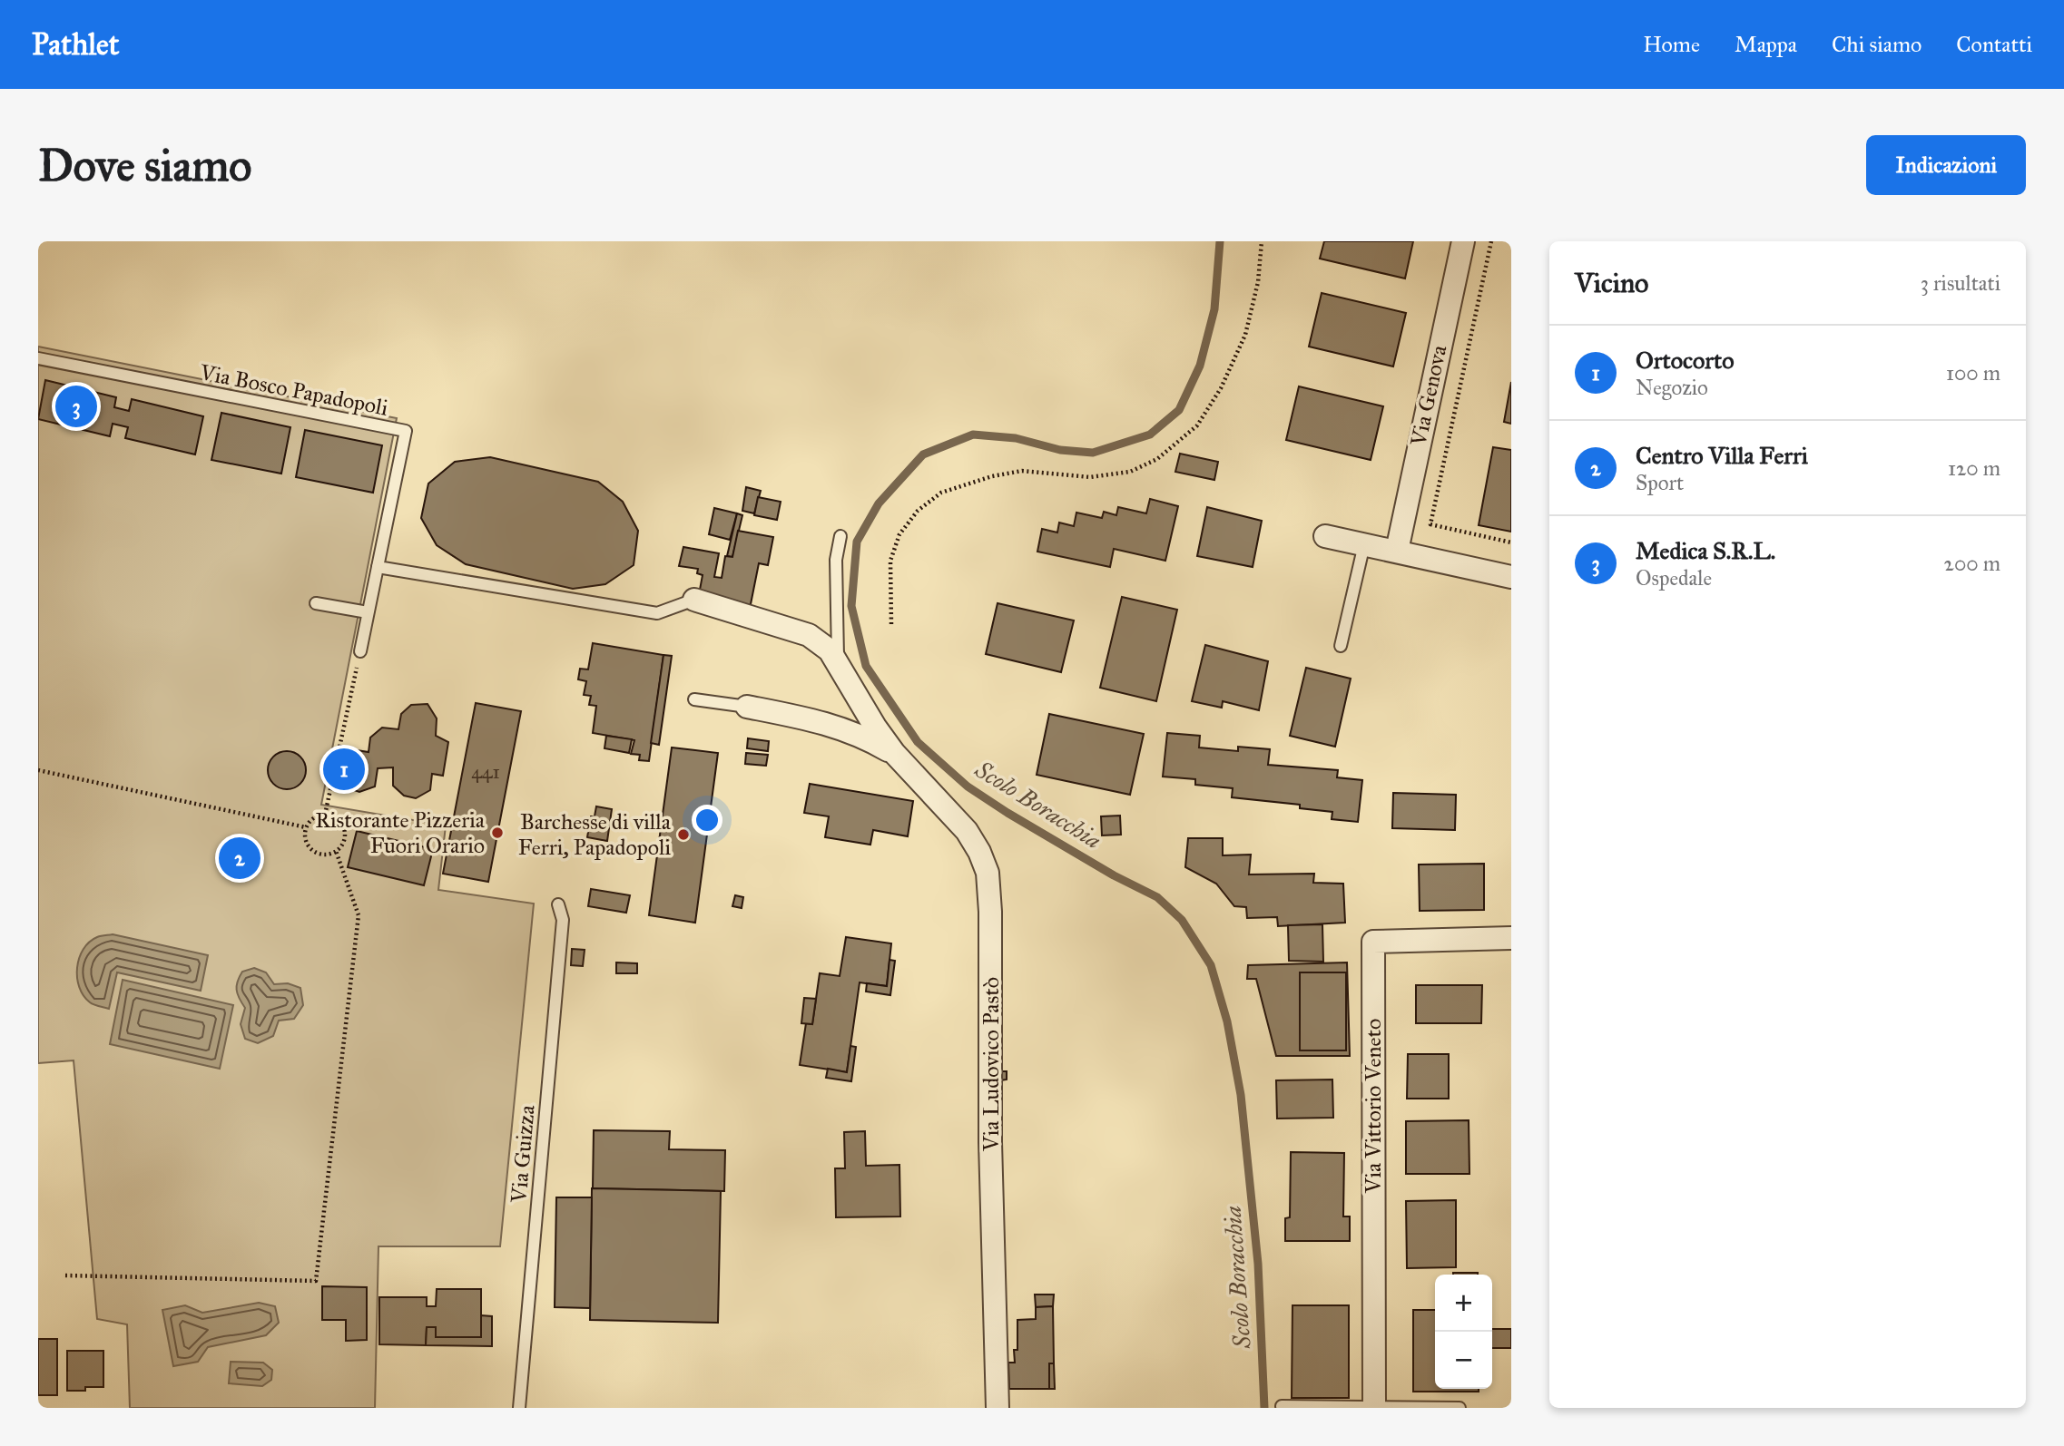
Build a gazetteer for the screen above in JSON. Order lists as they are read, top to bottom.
{
  "streets": {
    "street": ["Via Genova", "Via Ludovico Pastò", "Via Vittorio Veneto"],
    "lane": ["Via Bosco Papadopoli", "Via Guizza"]
  },
  "water": ["Scolo Boracchia"],
  "places": ["Ristorante Pizzeria Fuori Orario", "Barchesse di villa Ferri, Papadopoli"],
  "house_numbers": ["441"],
  "page": {
    "header": "Pathlet",
    "nav": [
      "Home",
      "Mappa",
      "Chi siamo",
      "Contatti"
    ],
    "buttons": "Indicazioni",
    "title": "Dove siamo",
    "heading": ["Vicino", "3 risultati"],
    "list": [
      {
        "mark": "1",
        "name": "Ortocorto",
        "note": "Negozio",
        "value": "100 m"
      },
      {
        "mark": "2",
        "name": "Centro Villa Ferri",
        "note": "Sport",
        "value": "120 m"
      },
      {
        "mark": "3",
        "name": "Medica S.R.L.",
        "note": "Ospedale",
        "value": "200 m"
      }
    ],
    "pins": ["3", "1", "2"],
    "map_buttons": ["+", "−"]
  }
}
